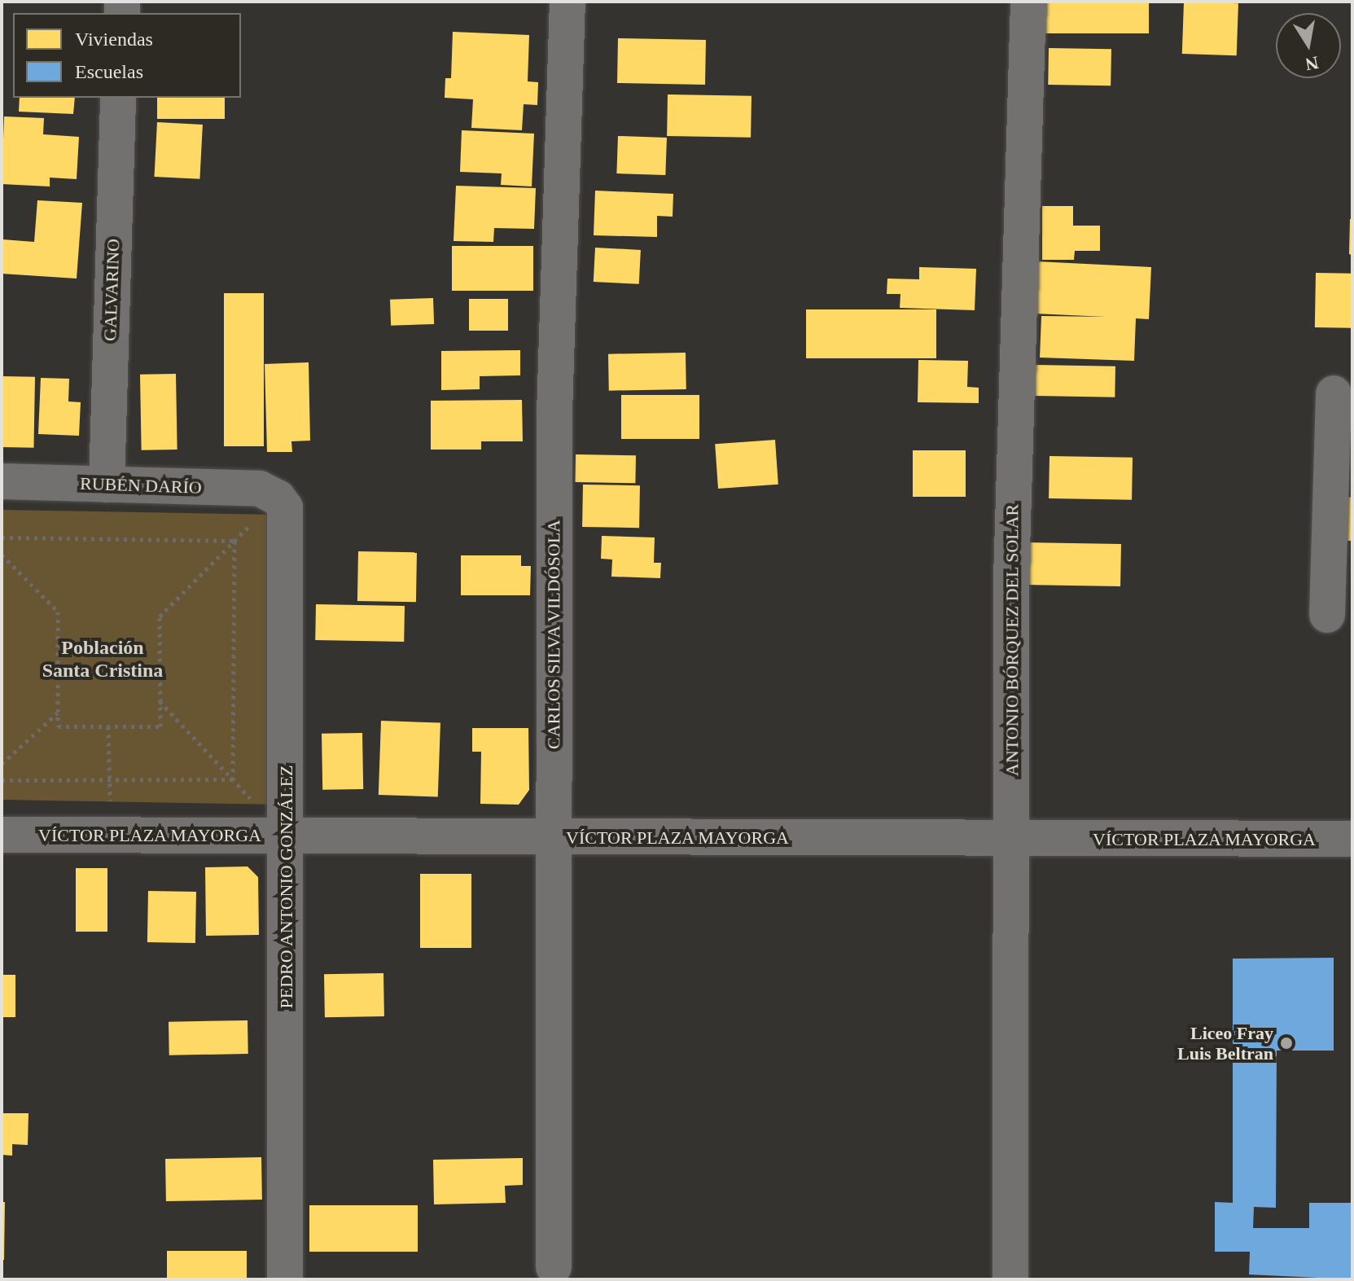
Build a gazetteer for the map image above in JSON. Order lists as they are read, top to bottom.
{
  "streets": {
    "street": [
      "GALVARINO",
      "RUBÉN DARÍO",
      "CARLOS SILVA VILDÓSOLA",
      "ANTONIO BÓRQUEZ DEL SOLAR",
      "VÍCTOR PLAZA MAYORGA",
      "PEDRO ANTONIO GONZÁLEZ"
    ]
  },
  "crossings": [
    ["GALVARINO", "RUBÉN DARÍO"],
    ["RUBÉN DARÍO", "PEDRO ANTONIO GONZÁLEZ"],
    ["CARLOS SILVA VILDÓSOLA", "VÍCTOR PLAZA MAYORGA"],
    ["ANTONIO BÓRQUEZ DEL SOLAR", "VÍCTOR PLAZA MAYORGA"],
    ["VÍCTOR PLAZA MAYORGA", "PEDRO ANTONIO GONZÁLEZ"]
  ],
  "districts": ["Población Santa Cristina"],
  "places": ["Liceo Fray Luis Beltran"],
  "legend": ["Viviendas", "Escuelas"],
  "north": "bottom"
}
